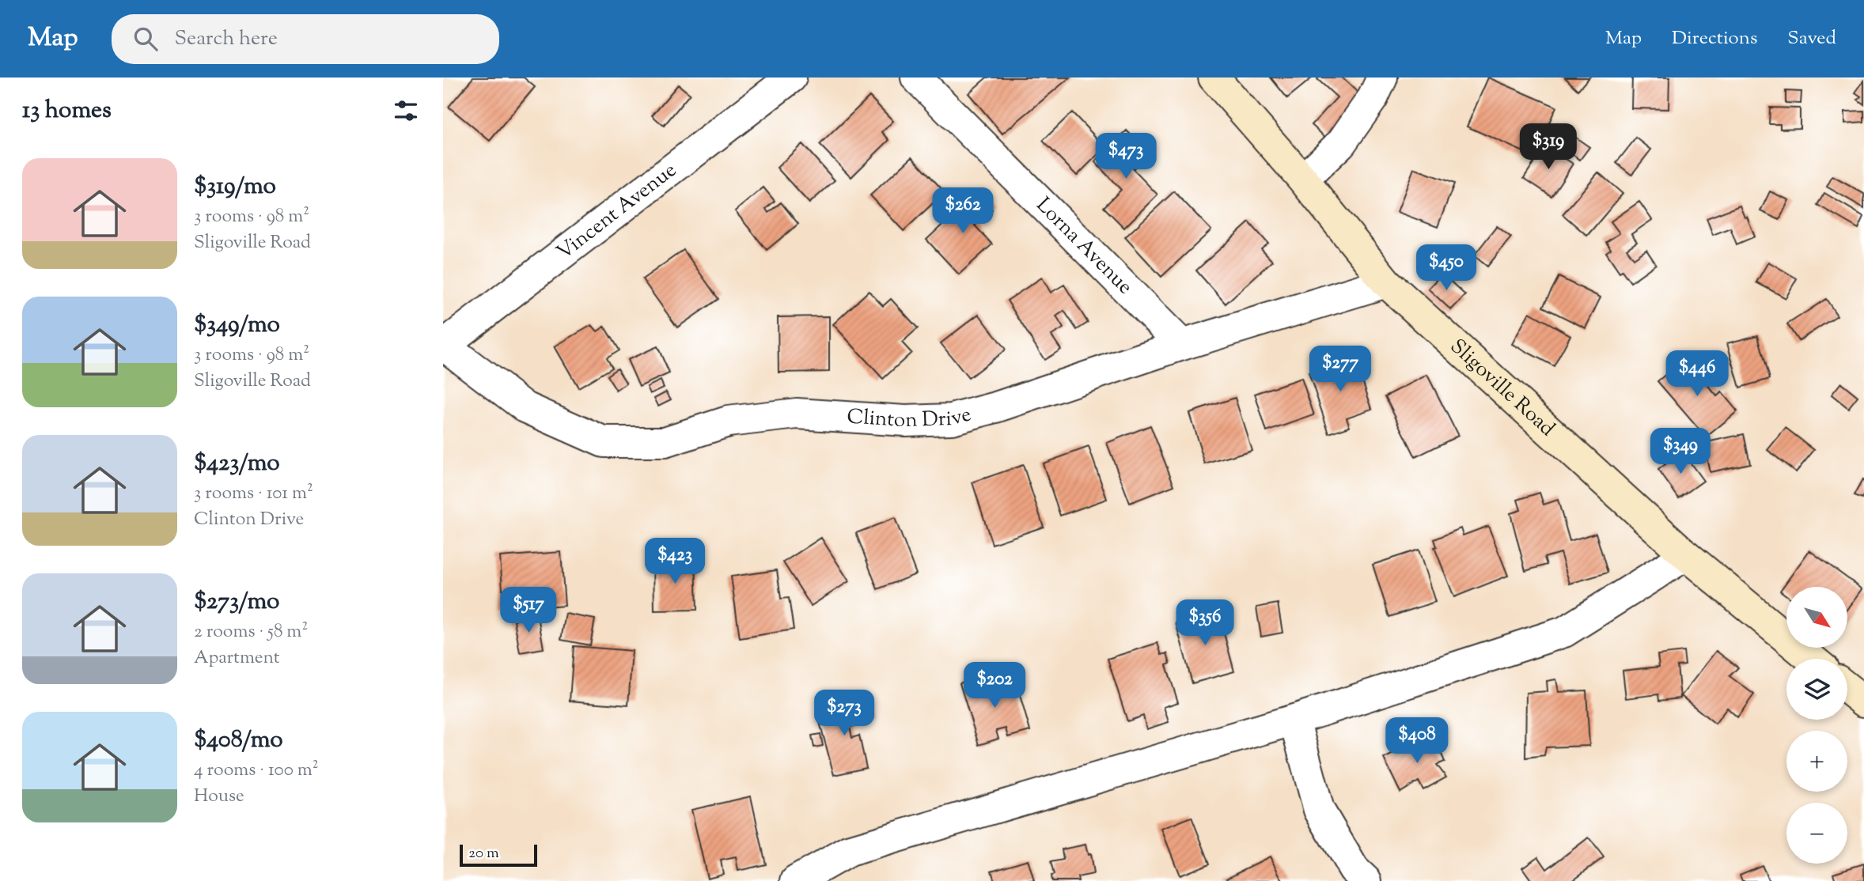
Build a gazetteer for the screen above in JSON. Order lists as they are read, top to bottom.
{
  "streets": {
    "street": [
      "Vincent Avenue",
      "Lorna Avenue",
      "Sligoville Road",
      "Clinton Drive"
    ]
  },
  "crossings": [
    ["Vincent Avenue", "Clinton Drive"],
    ["Lorna Avenue", "Clinton Drive"],
    ["Sligoville Road", "Clinton Drive"]
  ],
  "scale_bar": "20 m",
  "north": "bottom right",
  "page": {
    "header": "Map",
    "search": "Search here",
    "nav": ["Map", "Directions", "Saved"],
    "heading": "13 homes",
    "price": [
      "$319",
      "$473",
      "$262",
      "$450",
      "$277",
      "$446",
      "$349",
      "$423",
      "$517",
      "$356",
      "$202",
      "$273",
      "$408"
    ],
    "list": [
      {
        "name": "$319/mo",
        "note": "3 rooms · 98 m² · Sligoville Road"
      },
      {
        "name": "$349/mo",
        "note": "3 rooms · 98 m² · Sligoville Road"
      },
      {
        "name": "$423/mo",
        "note": "3 rooms · 101 m² · Clinton Drive"
      },
      {
        "name": "$273/mo",
        "note": "2 rooms · 58 m² · Apartment"
      },
      {
        "name": "$408/mo",
        "note": "4 rooms · 100 m² · House"
      }
    ],
    "map_buttons": ["+", "−"],
    "scale": "20 m"
  }
}
